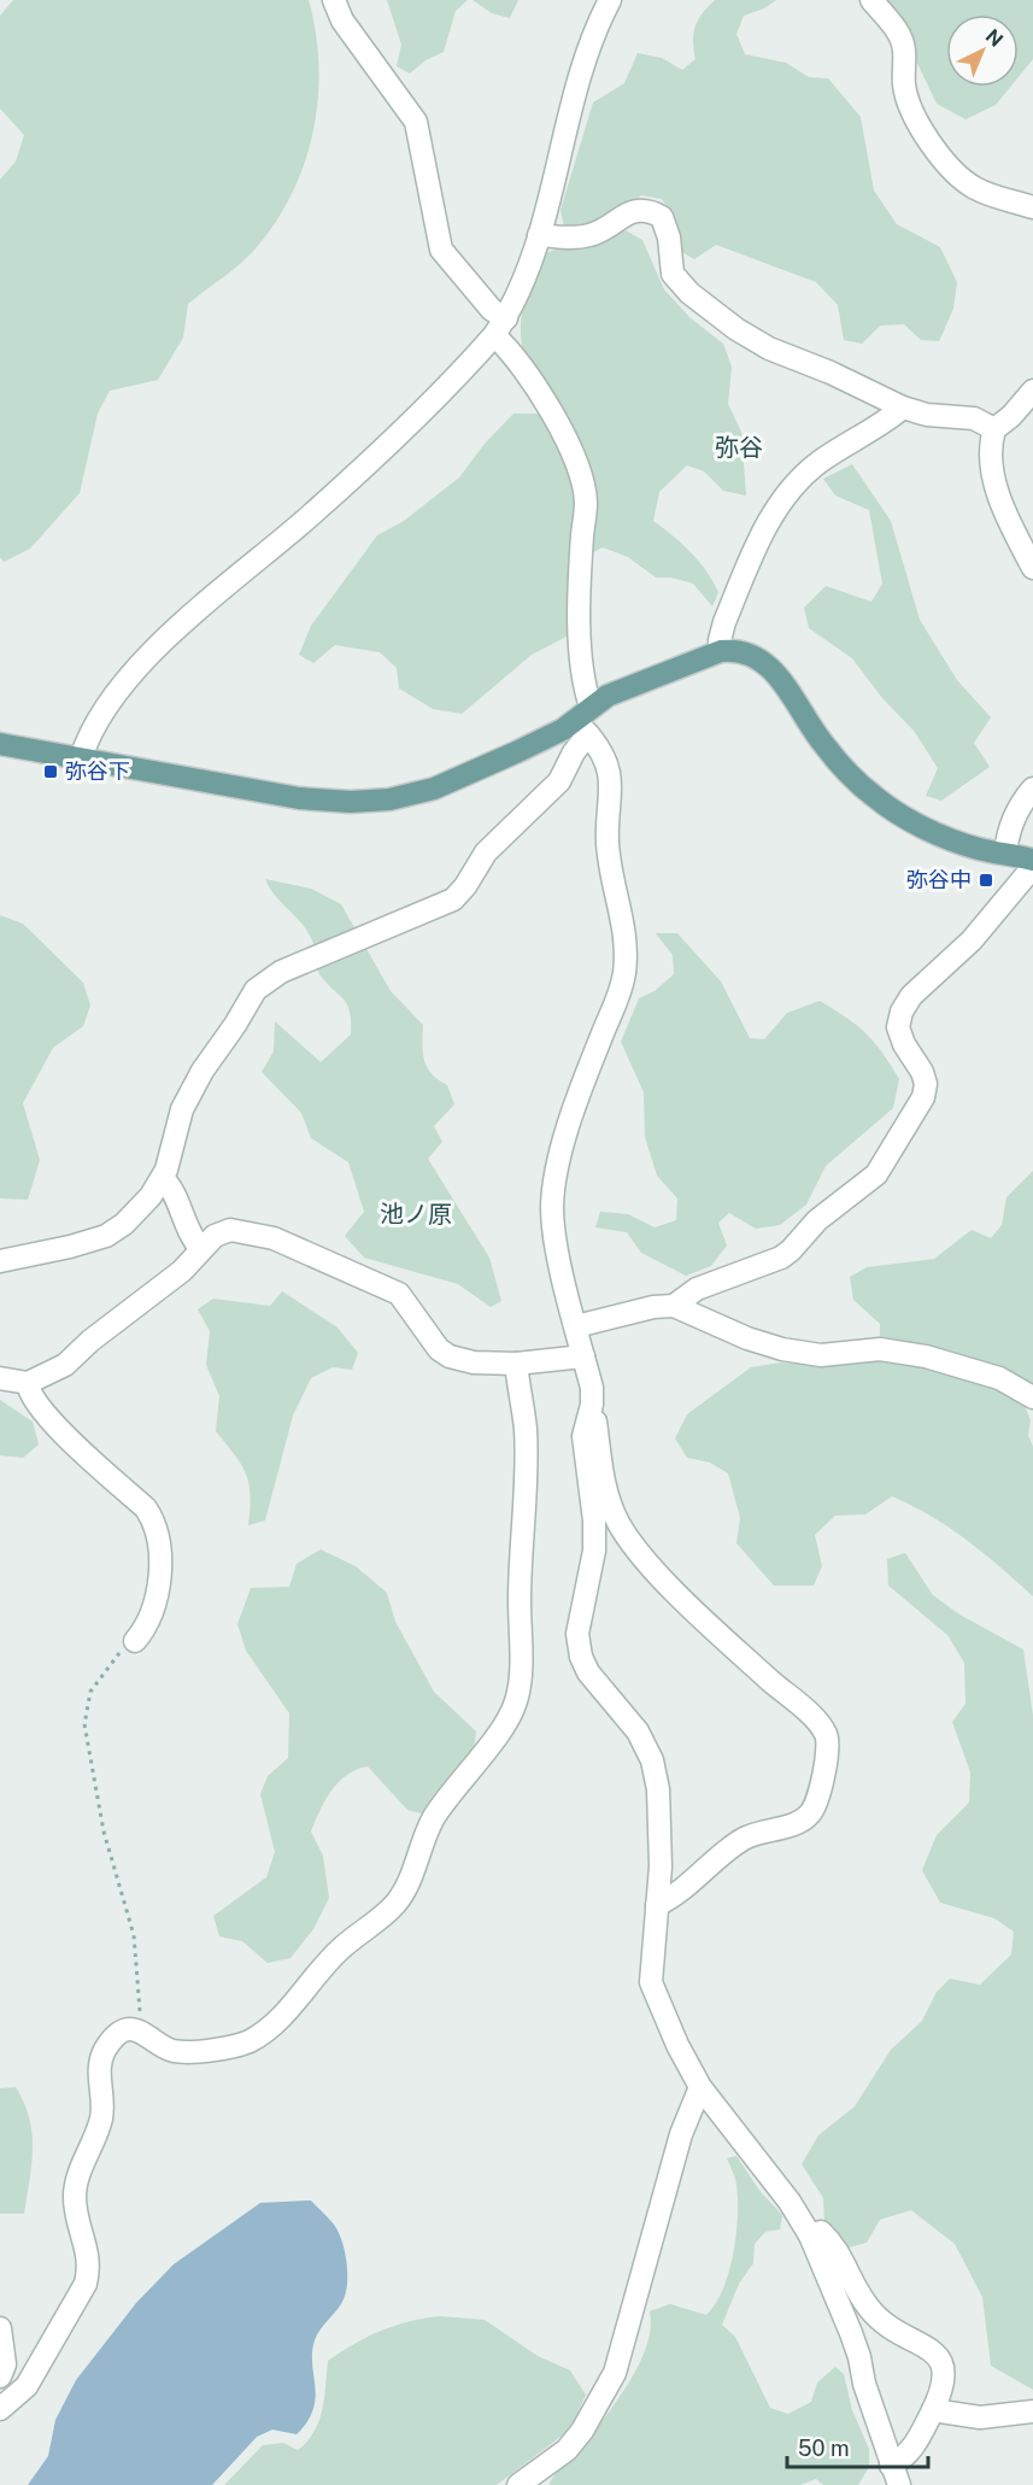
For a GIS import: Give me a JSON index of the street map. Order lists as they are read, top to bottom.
{
  "districts": ["弥谷", "池ノ原"],
  "places": {
    "transit": ["弥谷下", "弥谷中"]
  },
  "scale_bar": "50 m",
  "north": "top right"
}
